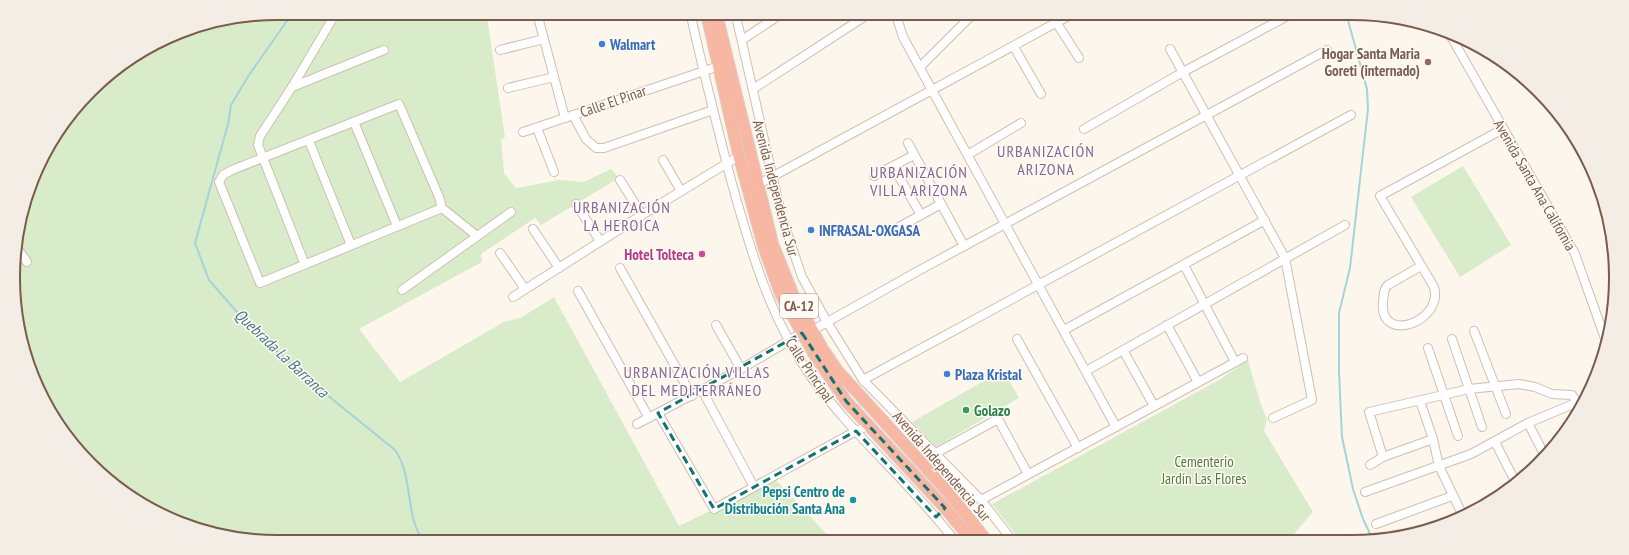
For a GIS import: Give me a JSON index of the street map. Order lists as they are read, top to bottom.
{
  "streets": {
    "highway": ["Avenida Independencia Sur", "CA-12"],
    "street": ["Calle El Pinar", "Avenida Santa Ana California", "Calle Principal"]
  },
  "crossings": [
    ["Calle El Pinar", "Avenida Independencia Sur"],
    ["Calle El Pinar", "Calle Principal"]
  ],
  "districts": [
    "URBANIZACIÓN ARIZONA",
    "URBANIZACIÓN VILLA ARIZONA",
    "URBANIZACIÓN LA HEROICA",
    "URBANIZACIÓN VILLAS DEL MEDITERRÁNEO"
  ],
  "water": ["Quebrada La Barranca"],
  "parks": ["Cementerio Jardín Las Flores"],
  "places": [
    "Walmart",
    "Hogar Santa Maria Goreti (internado)",
    "INFRASAL-OXGASA",
    "Hotel Tolteca",
    "Plaza Kristal",
    "Golazo",
    "Pepsi Centro de Distribución Santa Ana"
  ]
}
